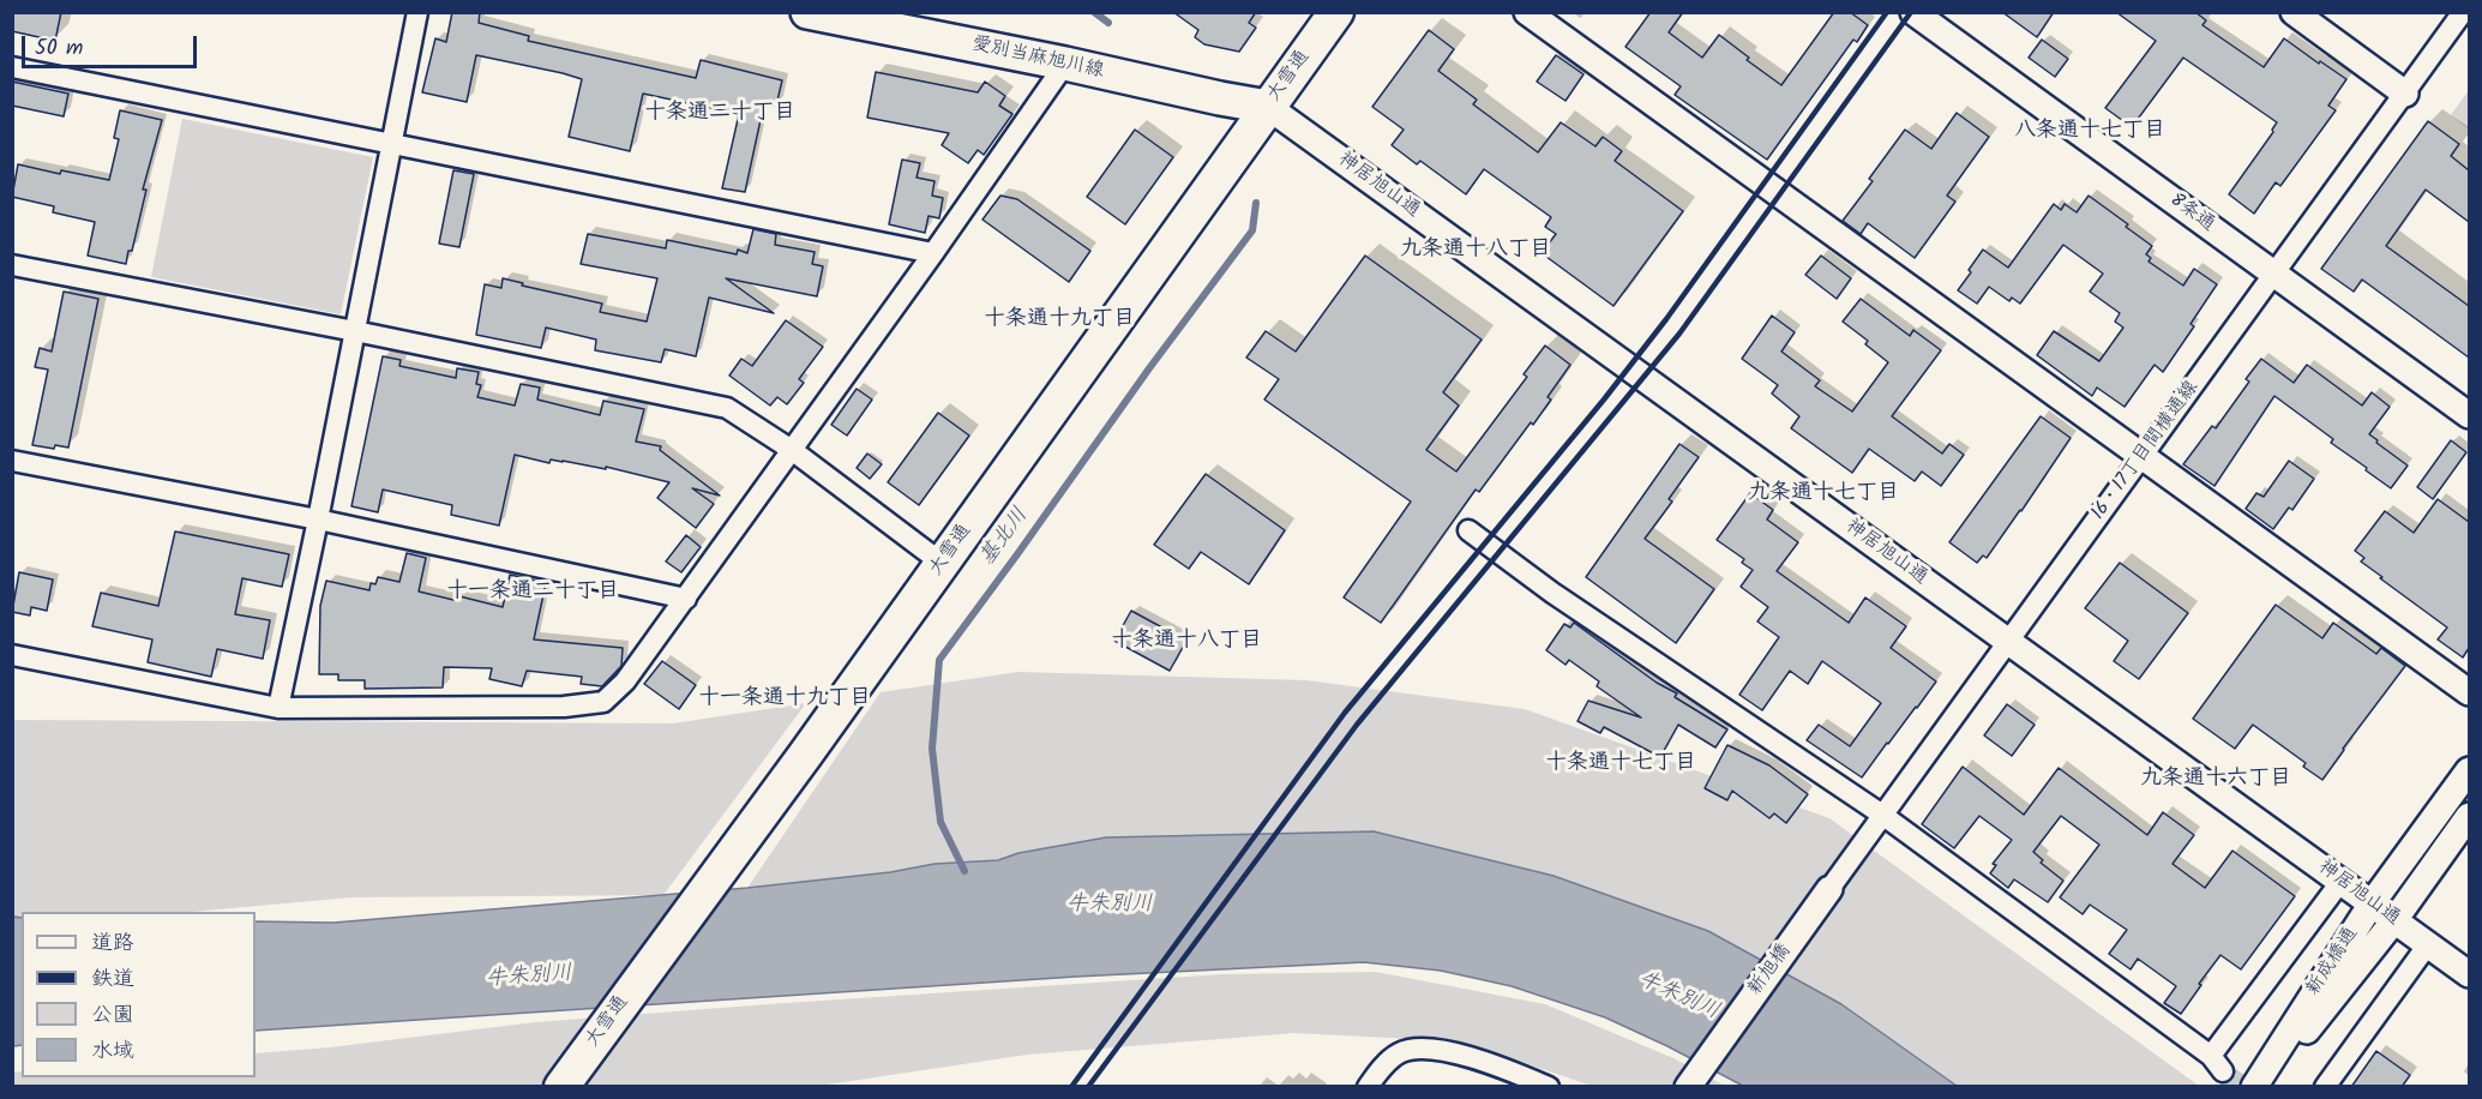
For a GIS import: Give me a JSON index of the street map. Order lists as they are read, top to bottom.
{
  "streets": {
    "highway": ["大雪通"],
    "main road": ["愛別当麻旭川線"],
    "street": [
      "神居旭山通",
      "8条通",
      "16・17丁目間横通線",
      "新成橋通",
      "新旭橋"
    ]
  },
  "crossings": [
    ["愛別当麻旭川線", "大雪通"],
    ["愛別当麻旭川線", "神居旭山通"],
    ["大雪通", "神居旭山通"],
    ["神居旭山通", "16・17丁目間横通線"],
    ["神居旭山通", "新成橋通"],
    ["8条通", "16・17丁目間横通線"],
    ["16・17丁目間横通線", "新旭橋"]
  ],
  "districts": [
    "十条通二十丁目",
    "八条通十七丁目",
    "九条通十八丁目",
    "十条通十九丁目",
    "九条通十七丁目",
    "十一条通二十丁目",
    "十条通十八丁目",
    "十一条通十九丁目",
    "十条通十七丁目",
    "九条通十六丁目"
  ],
  "water": ["基北川", "牛朱別川"],
  "legend": [
    "道路",
    "鉄道",
    "公園",
    "水域"
  ],
  "scale_bar": "50 m"
}
